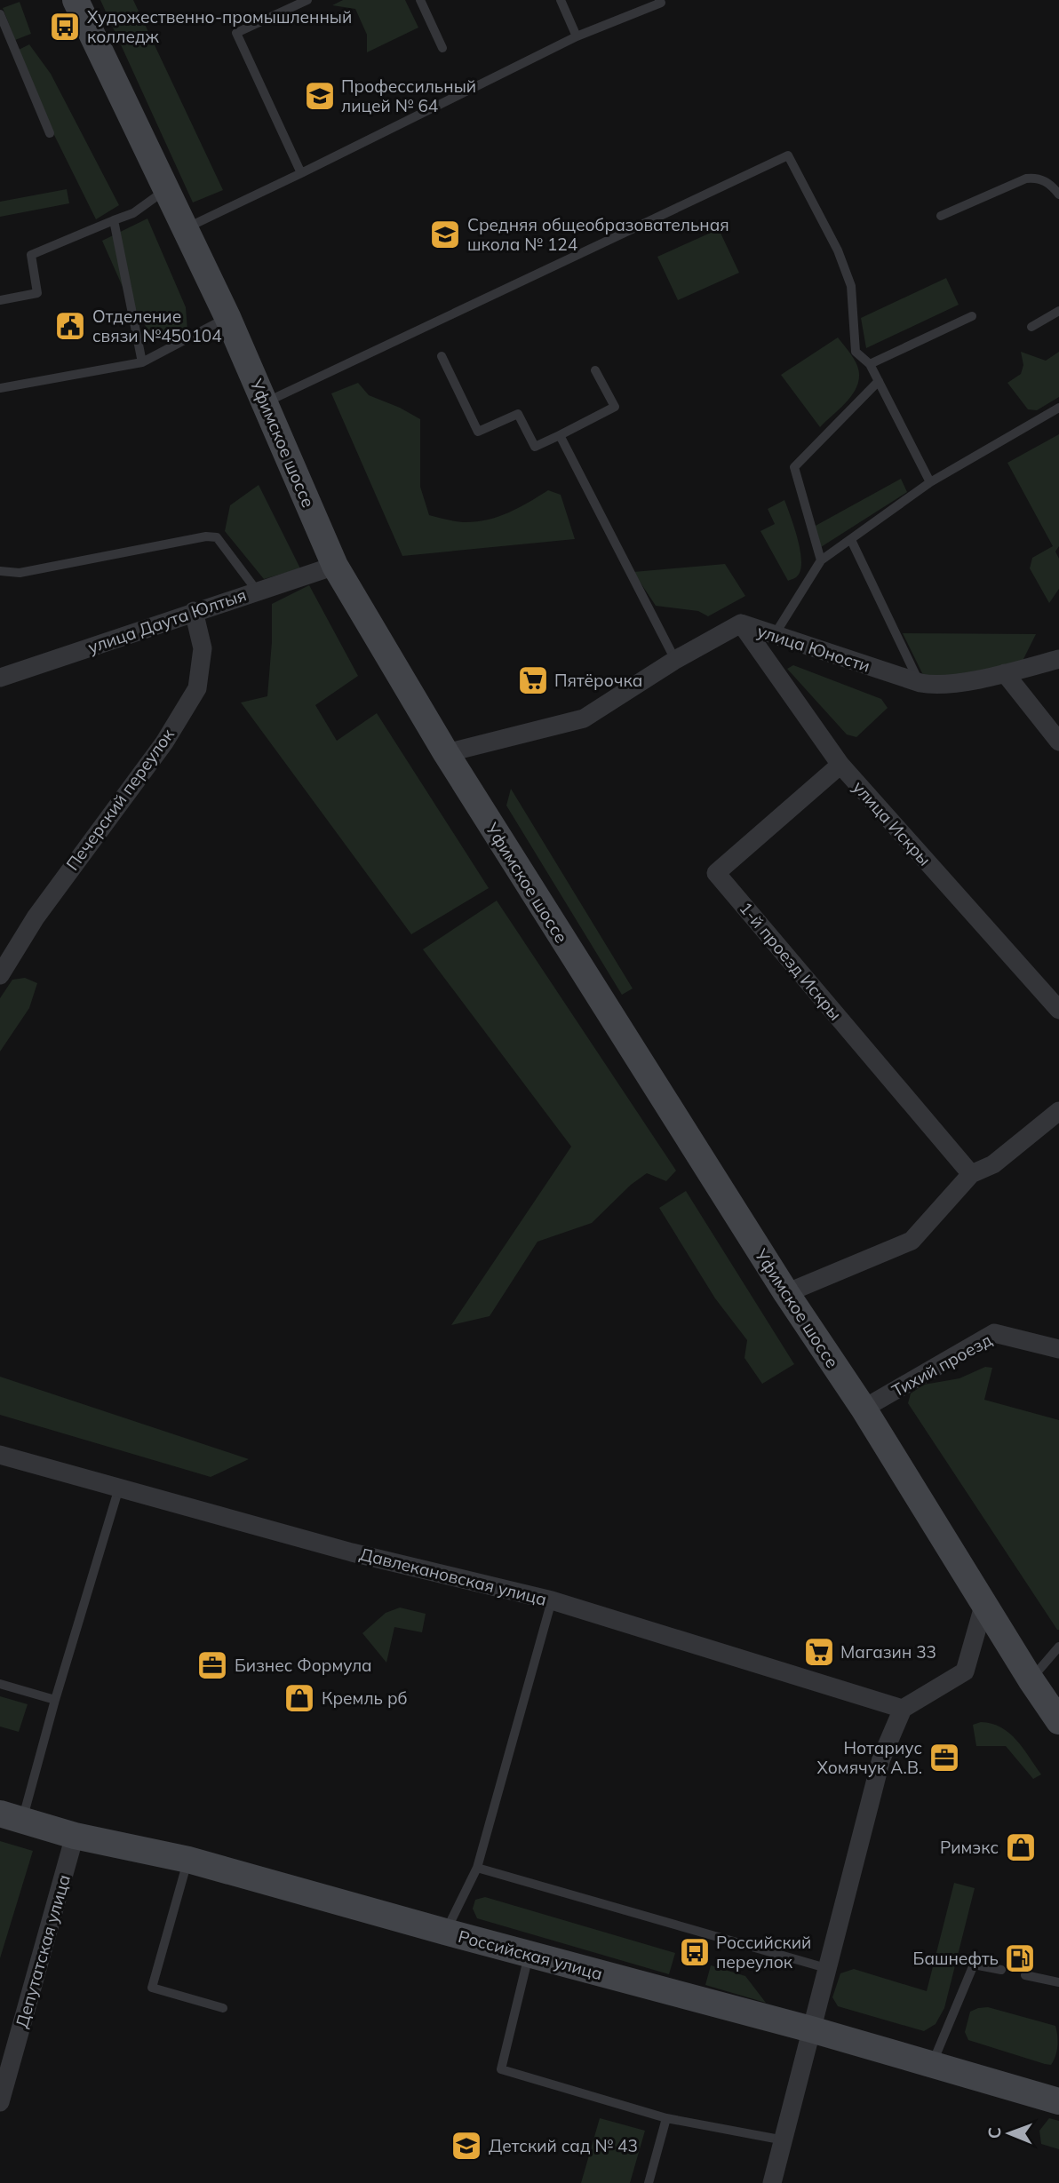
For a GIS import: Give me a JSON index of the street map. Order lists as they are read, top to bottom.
{
  "streets": {
    "main road": ["Уфимское шоссе", "Российская улица"],
    "street": [
      "улица Даута Юлтыя",
      "улица Юности",
      "Печерский переулок",
      "улица Искры",
      "1-й проезд Искры",
      "Тихий проезд",
      "Давлекановская улица",
      "Депутатская улица"
    ]
  },
  "crossings": [
    ["Уфимское шоссе", "улица Даута Юлтыя"],
    ["Уфимское шоссе", "улица Юности"],
    ["Уфимское шоссе", "Тихий проезд"],
    ["улица Даута Юлтыя", "Печерский переулок"],
    ["улица Юности", "улица Искры"],
    ["улица Искры", "1-й проезд Искры"],
    ["Депутатская улица", "Российская улица"]
  ],
  "places": {
    "bus stop": ["Художественно-промышленный колледж", "Российский переулок"],
    "school or university": ["Профессильный лицей № 64", "Средняя общеобразовательная школа № 124", "Детский сад № 43"],
    "public building": ["Отделение связи №450104"],
    "supermarket": ["Пятёрочка", "Магазин 33"],
    "office": ["Бизнес Формула", "Нотариус Хомячук А.В."],
    "shop": ["Кремль рб", "Римэкс"],
    "fuel station": ["Башнефть"]
  },
  "north": "left"
}
